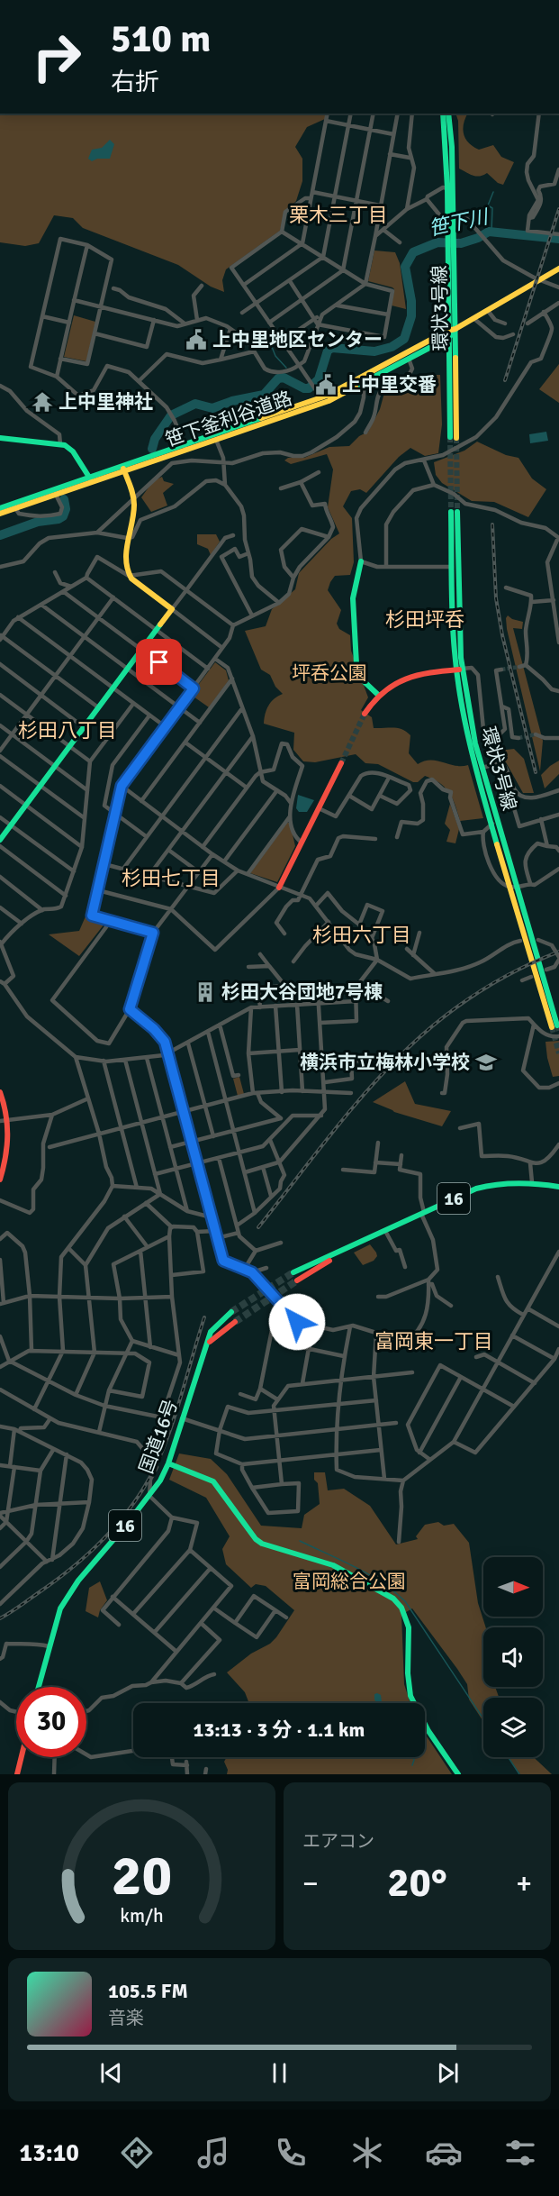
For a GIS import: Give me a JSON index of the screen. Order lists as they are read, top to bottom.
{
  "streets": {
    "main road": [
      "環状3号線",
      "笹下釜利谷道路",
      "16",
      "国道16号"
    ]
  },
  "crossings": [
    ["環状3号線", "笹下釜利谷道路"]
  ],
  "districts": [
    "栗木三丁目",
    "杉田坪呑",
    "杉田八丁目",
    "杉田七丁目",
    "杉田六丁目",
    "富岡東一丁目"
  ],
  "water": ["笹下川"],
  "parks": ["坪呑公園", "富岡総合公園"],
  "places": {
    "public building": ["上中里地区センター", "上中里交番"],
    "temple": ["上中里神社"],
    "building": ["杉田大谷団地7号棟"],
    "school or university": ["横浜市立梅林小学校"]
  },
  "north": "right",
  "page": {
    "turn": ["510 m", "右折"],
    "limit": "30",
    "trip": "13:13 · 3 分 · 1.1 km",
    "tile": "エアコン",
    "heat": ["−", "20°", "+"],
    "song": ["105.5 FM", "音楽"],
    "tabs": "13:10",
    "gauge": ["20", "km/h"]
  }
}
